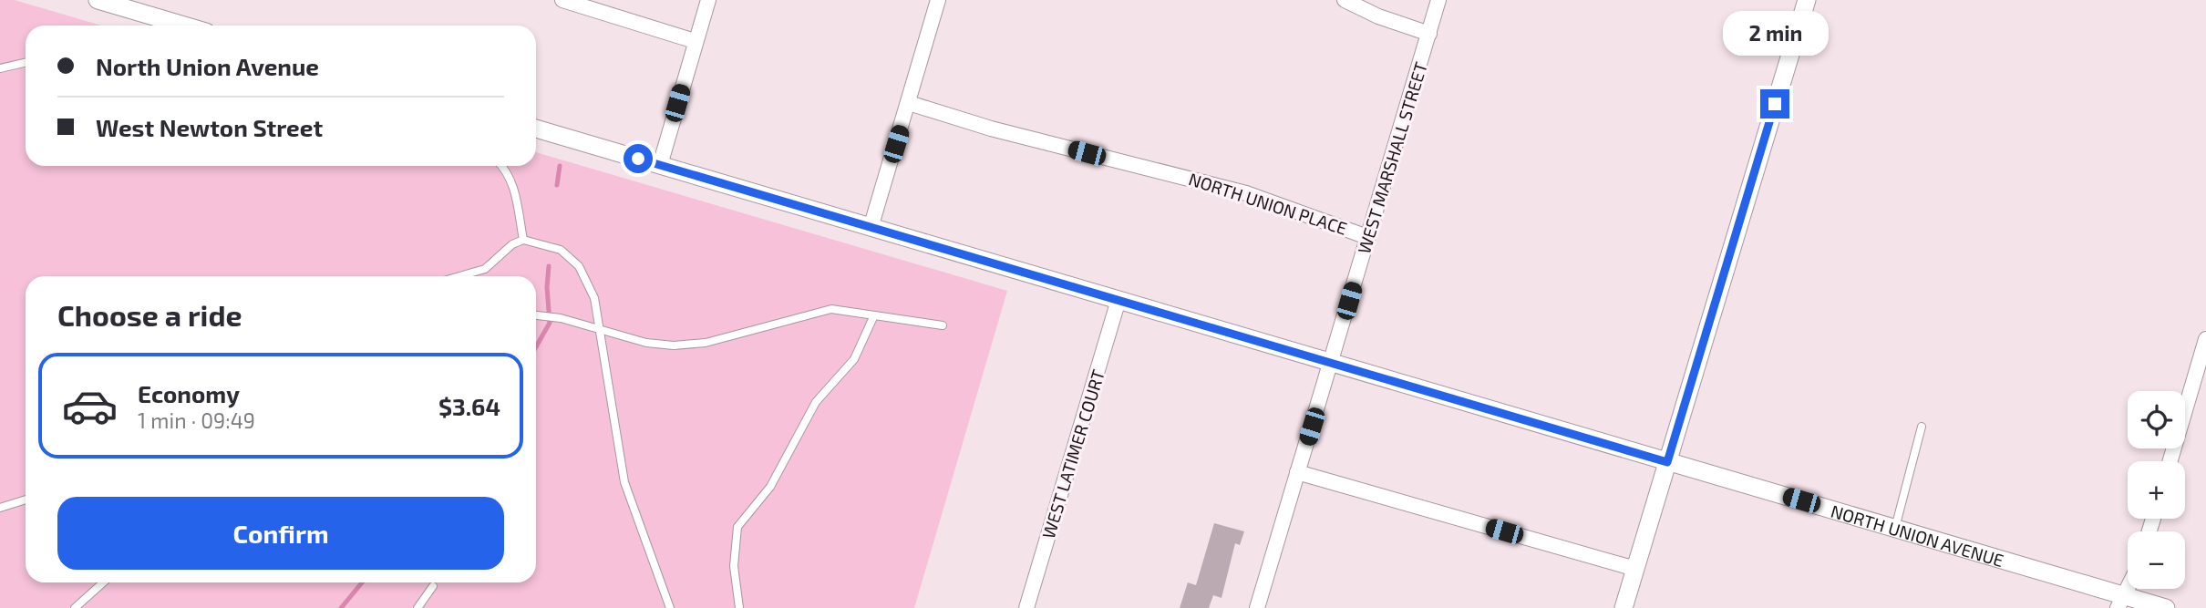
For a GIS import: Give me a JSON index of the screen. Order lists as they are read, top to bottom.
{
  "streets": {
    "street": [
      "WEST MARSHALL STREET",
      "NORTH UNION PLACE",
      "WEST LATIMER COURT",
      "NORTH UNION AVENUE"
    ]
  },
  "crossings": [
    ["WEST MARSHALL STREET", "NORTH UNION PLACE"],
    ["WEST MARSHALL STREET", "NORTH UNION AVENUE"],
    ["WEST LATIMER COURT", "NORTH UNION AVENUE"]
  ],
  "page": {
    "bubble": "2 min",
    "banner": ["North Union Avenue", "West Newton Street"],
    "heading": "Choose a ride",
    "list": [
      {
        "name": "Economy",
        "note": "1 min · 09:49",
        "value": "$3.64"
      }
    ],
    "map_buttons": ["+", "−"],
    "buttons": "Confirm"
  }
}
